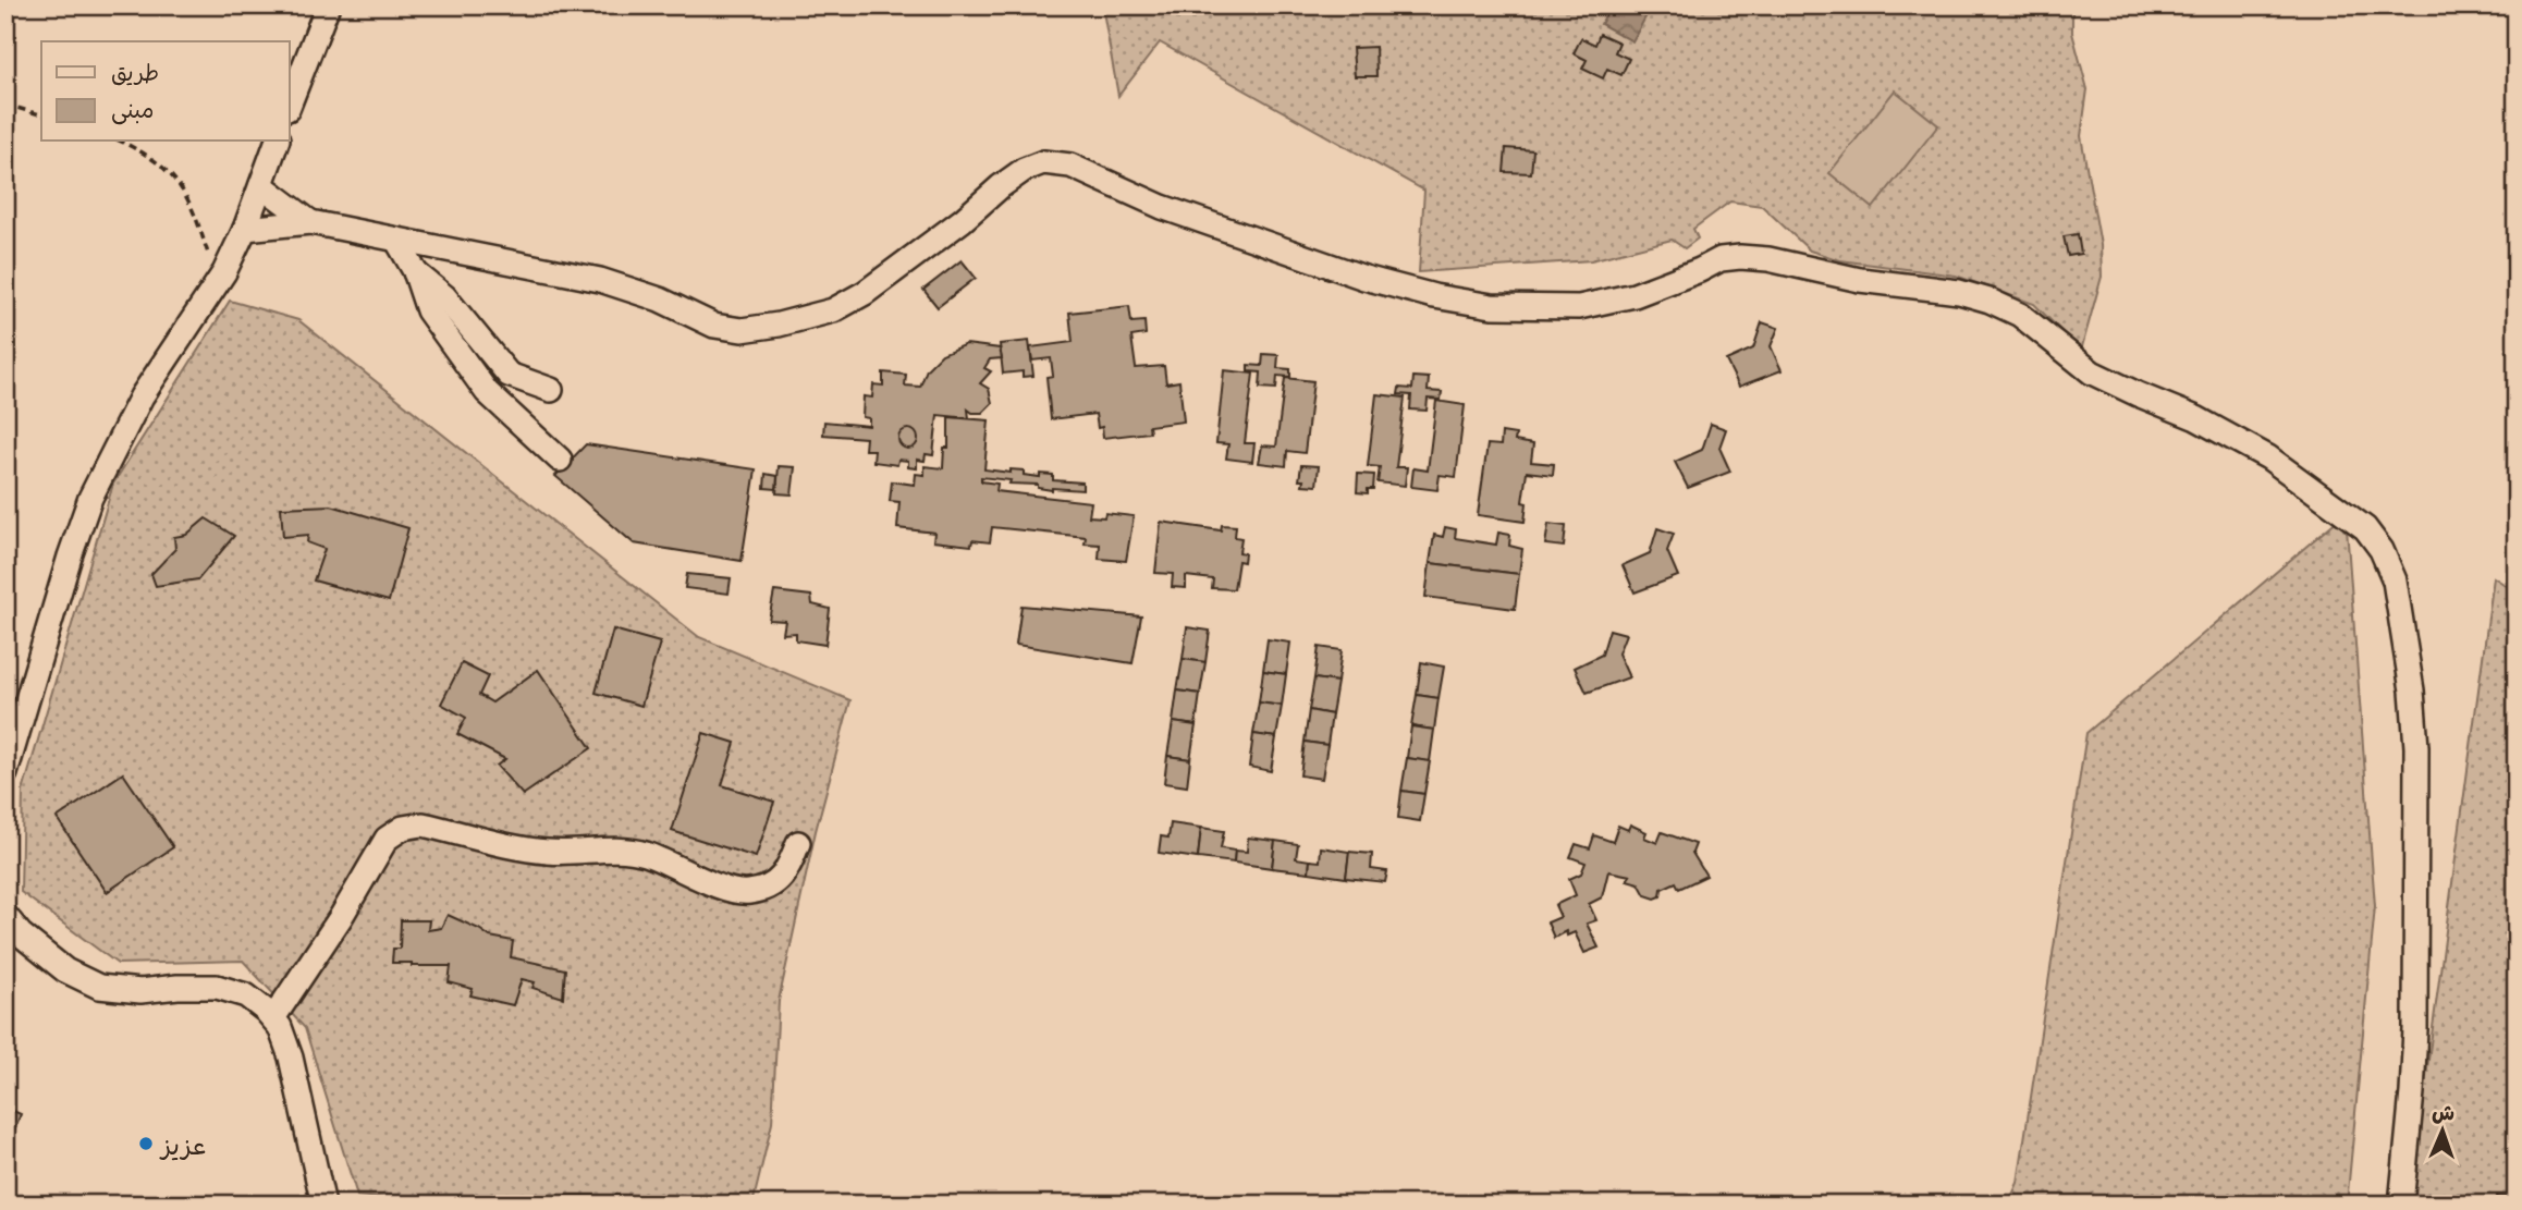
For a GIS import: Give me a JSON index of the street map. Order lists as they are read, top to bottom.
{
  "places": ["عزيز"],
  "legend": ["طريق", "مبنى"],
  "north": "top"
}
